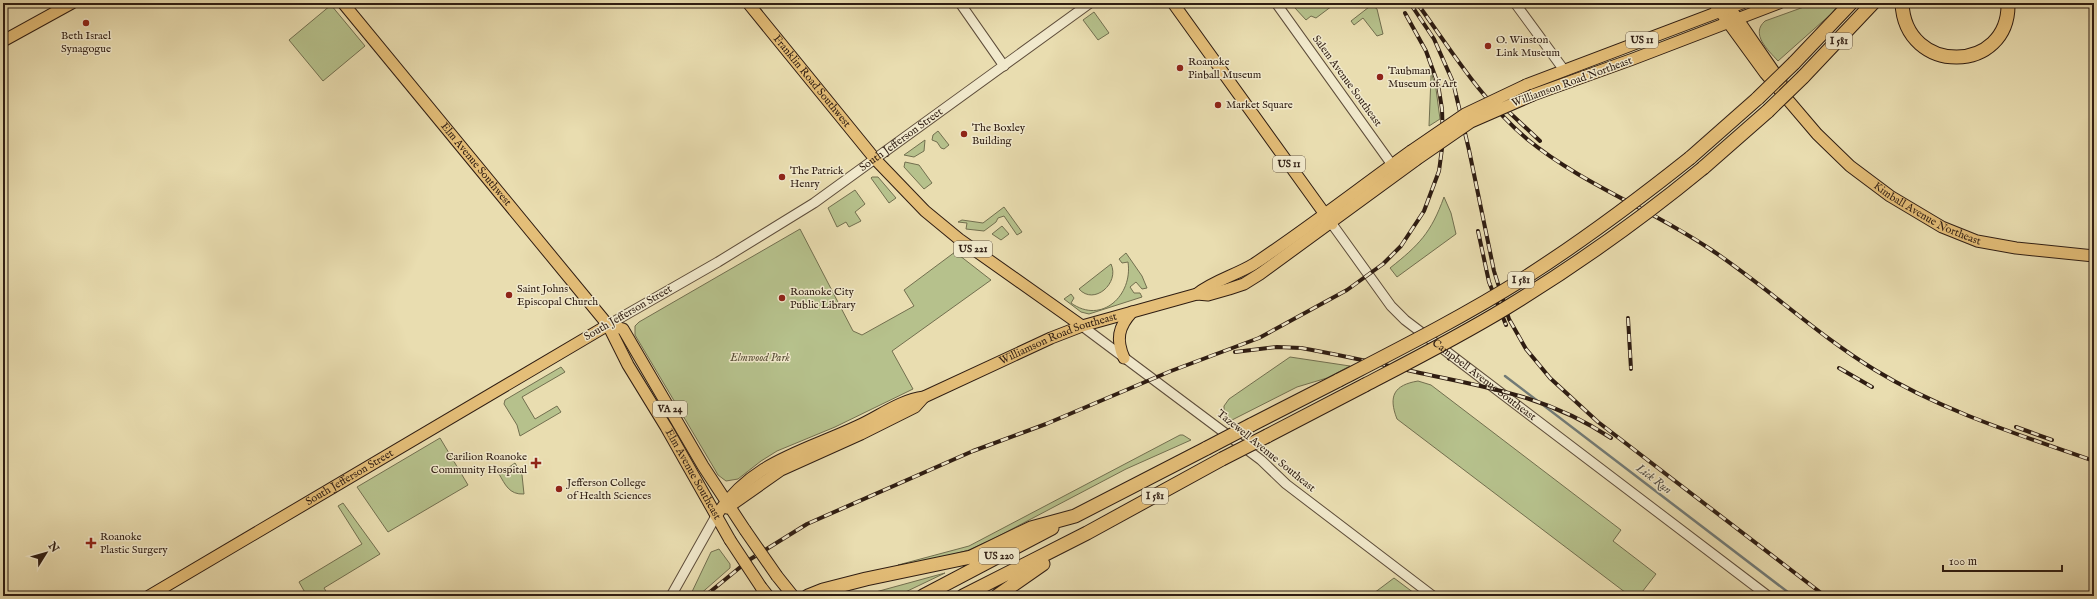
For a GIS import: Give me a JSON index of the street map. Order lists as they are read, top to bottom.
{
  "streets": {
    "highway": ["I 581", "US 220"],
    "main road": [
      "US 11",
      "Franklin Road Southwest",
      "Williamson Road Northeast",
      "South Jefferson Street",
      "Elm Avenue Southwest",
      "Kimball Avenue Northeast",
      "US 221",
      "Williamson Road Southeast",
      "Campbell Avenue Southeast",
      "VA 24",
      "Elm Avenue Southeast"
    ],
    "street": ["Salem Avenue Southeast", "Tazewell Avenue Southeast"]
  },
  "crossings": [
    ["I 581", "US 220"],
    ["Franklin Road Southwest", "South Jefferson Street"],
    ["Franklin Road Southwest", "US 221"],
    ["Salem Avenue Southeast", "Williamson Road Northeast"],
    ["Salem Avenue Southeast", "Williamson Road Southeast"],
    ["Williamson Road Northeast", "Kimball Avenue Northeast"],
    ["Williamson Road Northeast", "Williamson Road Southeast"],
    ["South Jefferson Street", "Elm Avenue Southwest"],
    ["South Jefferson Street", "US 221"],
    ["South Jefferson Street", "Elm Avenue Southeast"],
    ["Elm Avenue Southwest", "Elm Avenue Southeast"],
    ["US 221", "Williamson Road Southeast"],
    ["US 221", "Tazewell Avenue Southeast"],
    ["Williamson Road Southeast", "Campbell Avenue Southeast"],
    ["Williamson Road Southeast", "Tazewell Avenue Southeast"],
    ["Williamson Road Southeast", "Elm Avenue Southeast"]
  ],
  "water": ["Lick Run"],
  "parks": ["Elmwood Park"],
  "places": {
    "other": [
      "Beth Israel Synagogue",
      "O. Winston Link Museum",
      "Roanoke Pinball Museum",
      "Taubman Museum of Art",
      "Market Square",
      "The Boxley Building",
      "The Patrick Henry",
      "Saint Johns Episcopal Church",
      "Roanoke City Public Library",
      "Jefferson College of Health Sciences"
    ],
    "health": ["Carilion Roanoke Community Hospital", "Roanoke Plastic Surgery"]
  },
  "scale_bar": "100 m",
  "north": "top right"
}
